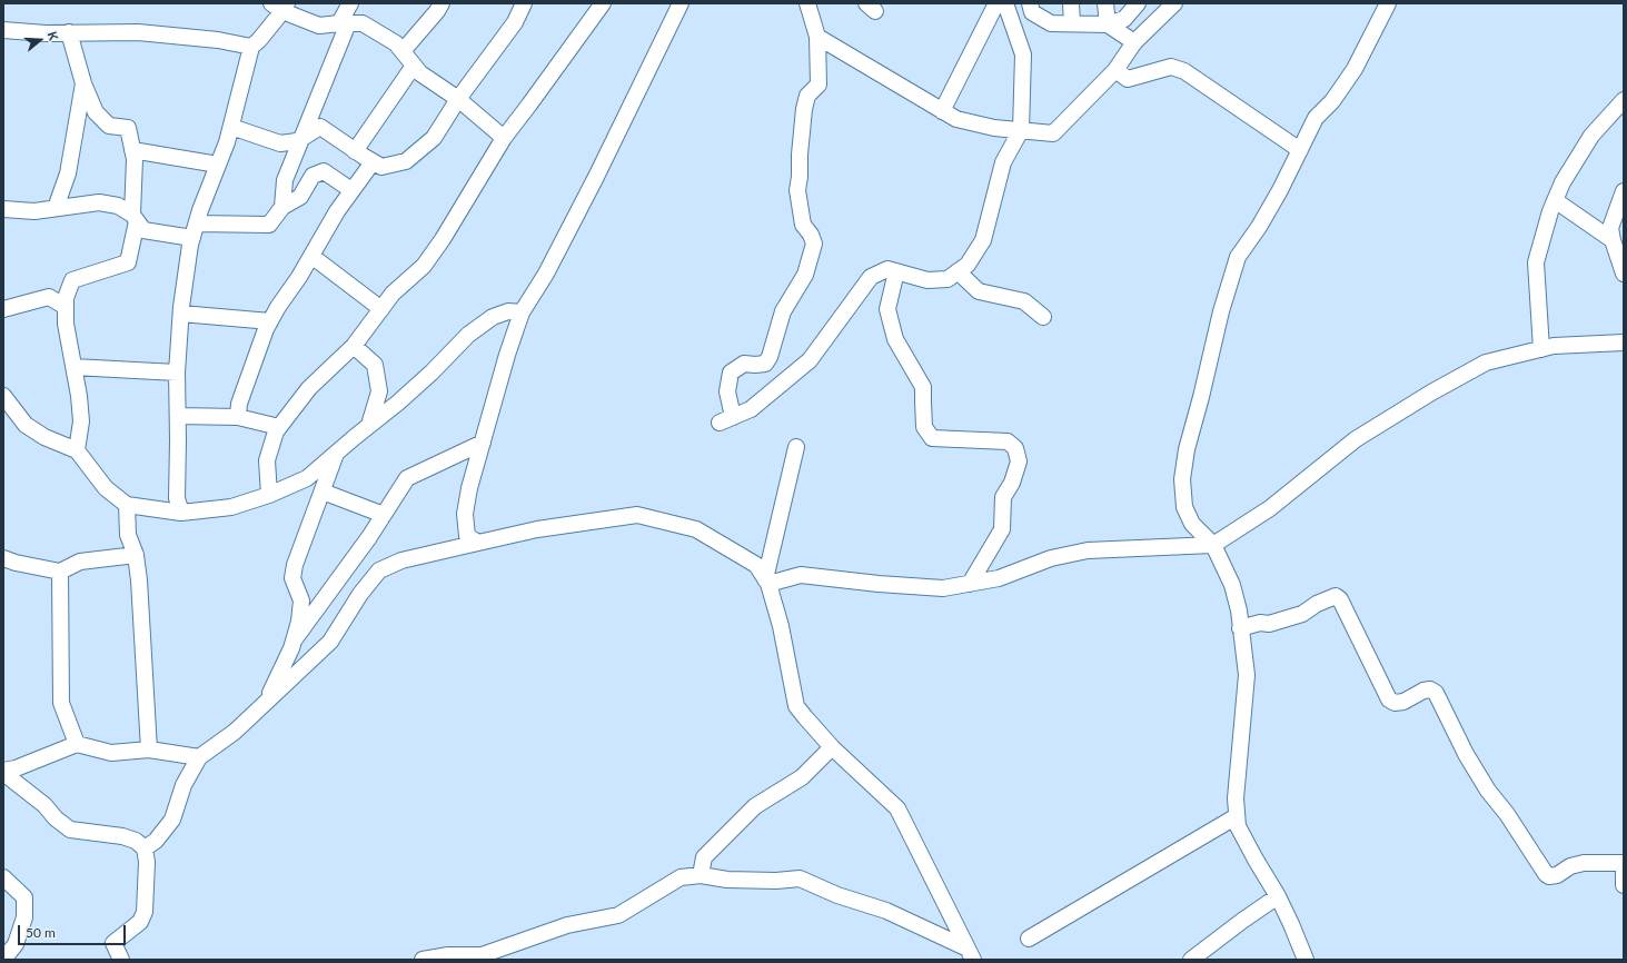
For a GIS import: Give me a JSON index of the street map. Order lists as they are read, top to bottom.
{
  "scale_bar": "50 m",
  "north": "right"
}
